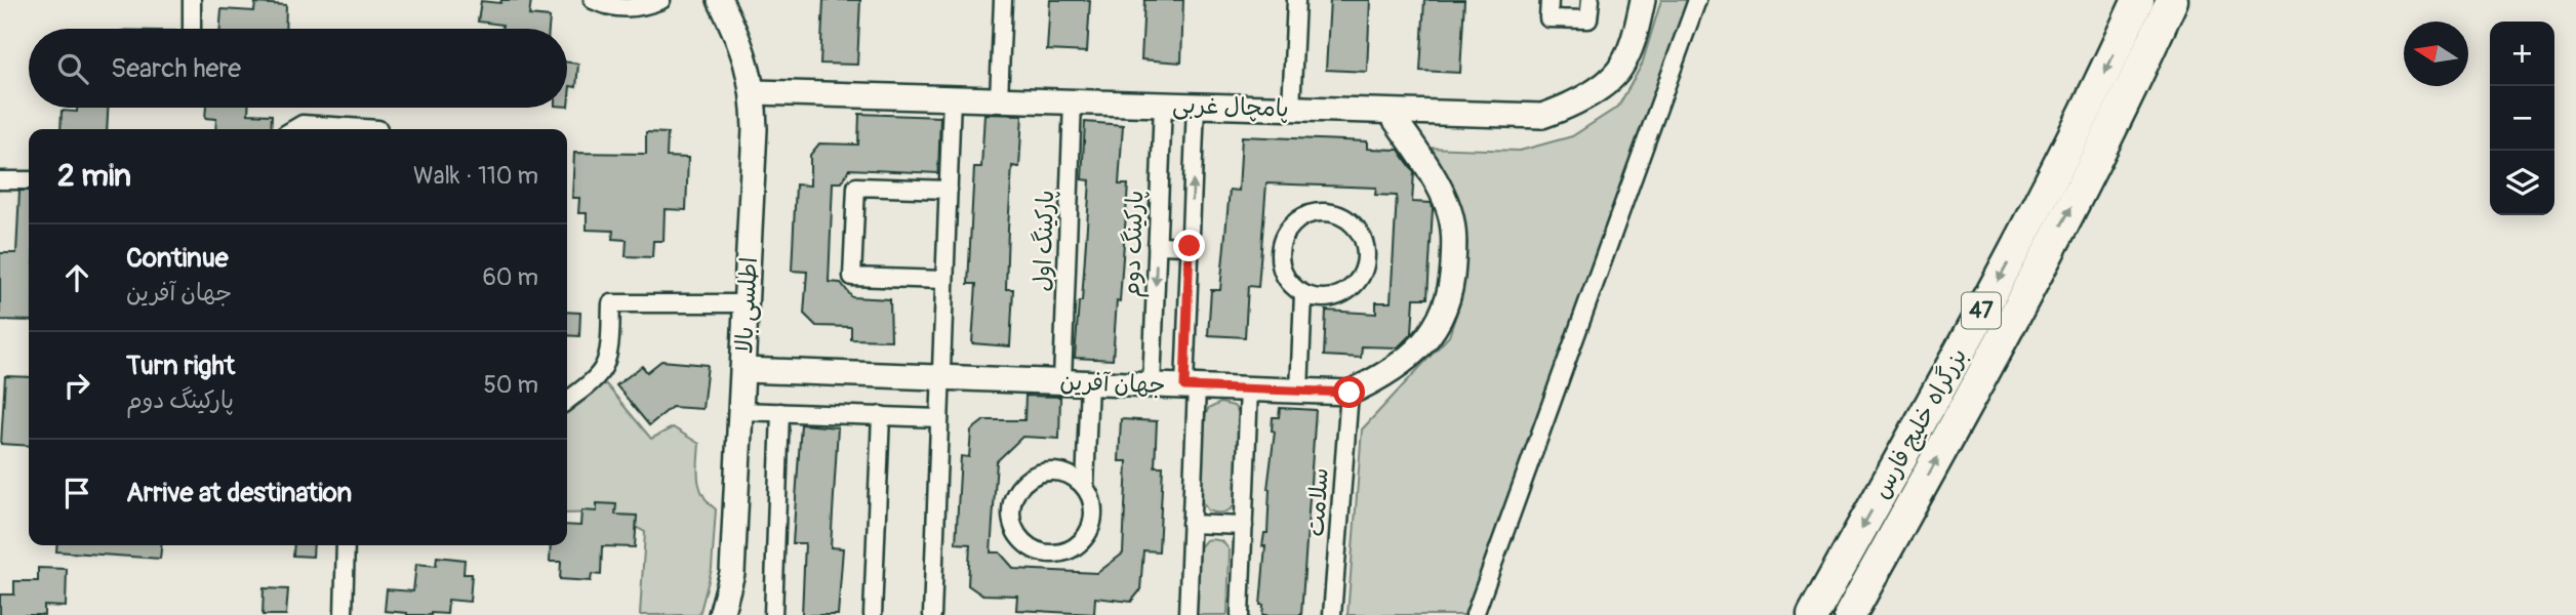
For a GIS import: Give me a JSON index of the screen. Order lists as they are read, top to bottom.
{
  "streets": {
    "highway": ["47", "بزرگراه خلیج فارس"],
    "street": [
      "پامچال غربی",
      "پارکینگ اول",
      "پارکینگ دوم",
      "اطلسی بالا",
      "جهان آفرین",
      "سلامت"
    ]
  },
  "crossings": [
    ["پامچال غربی", "پارکینگ اول"],
    ["پامچال غربی", "پارکینگ دوم"],
    ["پامچال غربی", "اطلسی بالا"],
    ["پامچال غربی", "جهان آفرین"],
    ["پارکینگ اول", "جهان آفرین"],
    ["پارکینگ دوم", "جهان آفرین"],
    ["اطلسی بالا", "جهان آفرین"],
    ["جهان آفرین", "سلامت"]
  ],
  "north": "left",
  "page": {
    "map_buttons": ["+", "−"],
    "search": "Search here",
    "heading": ["2 min", "Walk · 110 m"],
    "list": [
      ["Continue", "جهان آفرین", "60 m"],
      ["Turn right", "پارکینگ دوم", "50 m"],
      "Arrive at destination"
    ]
  }
}
